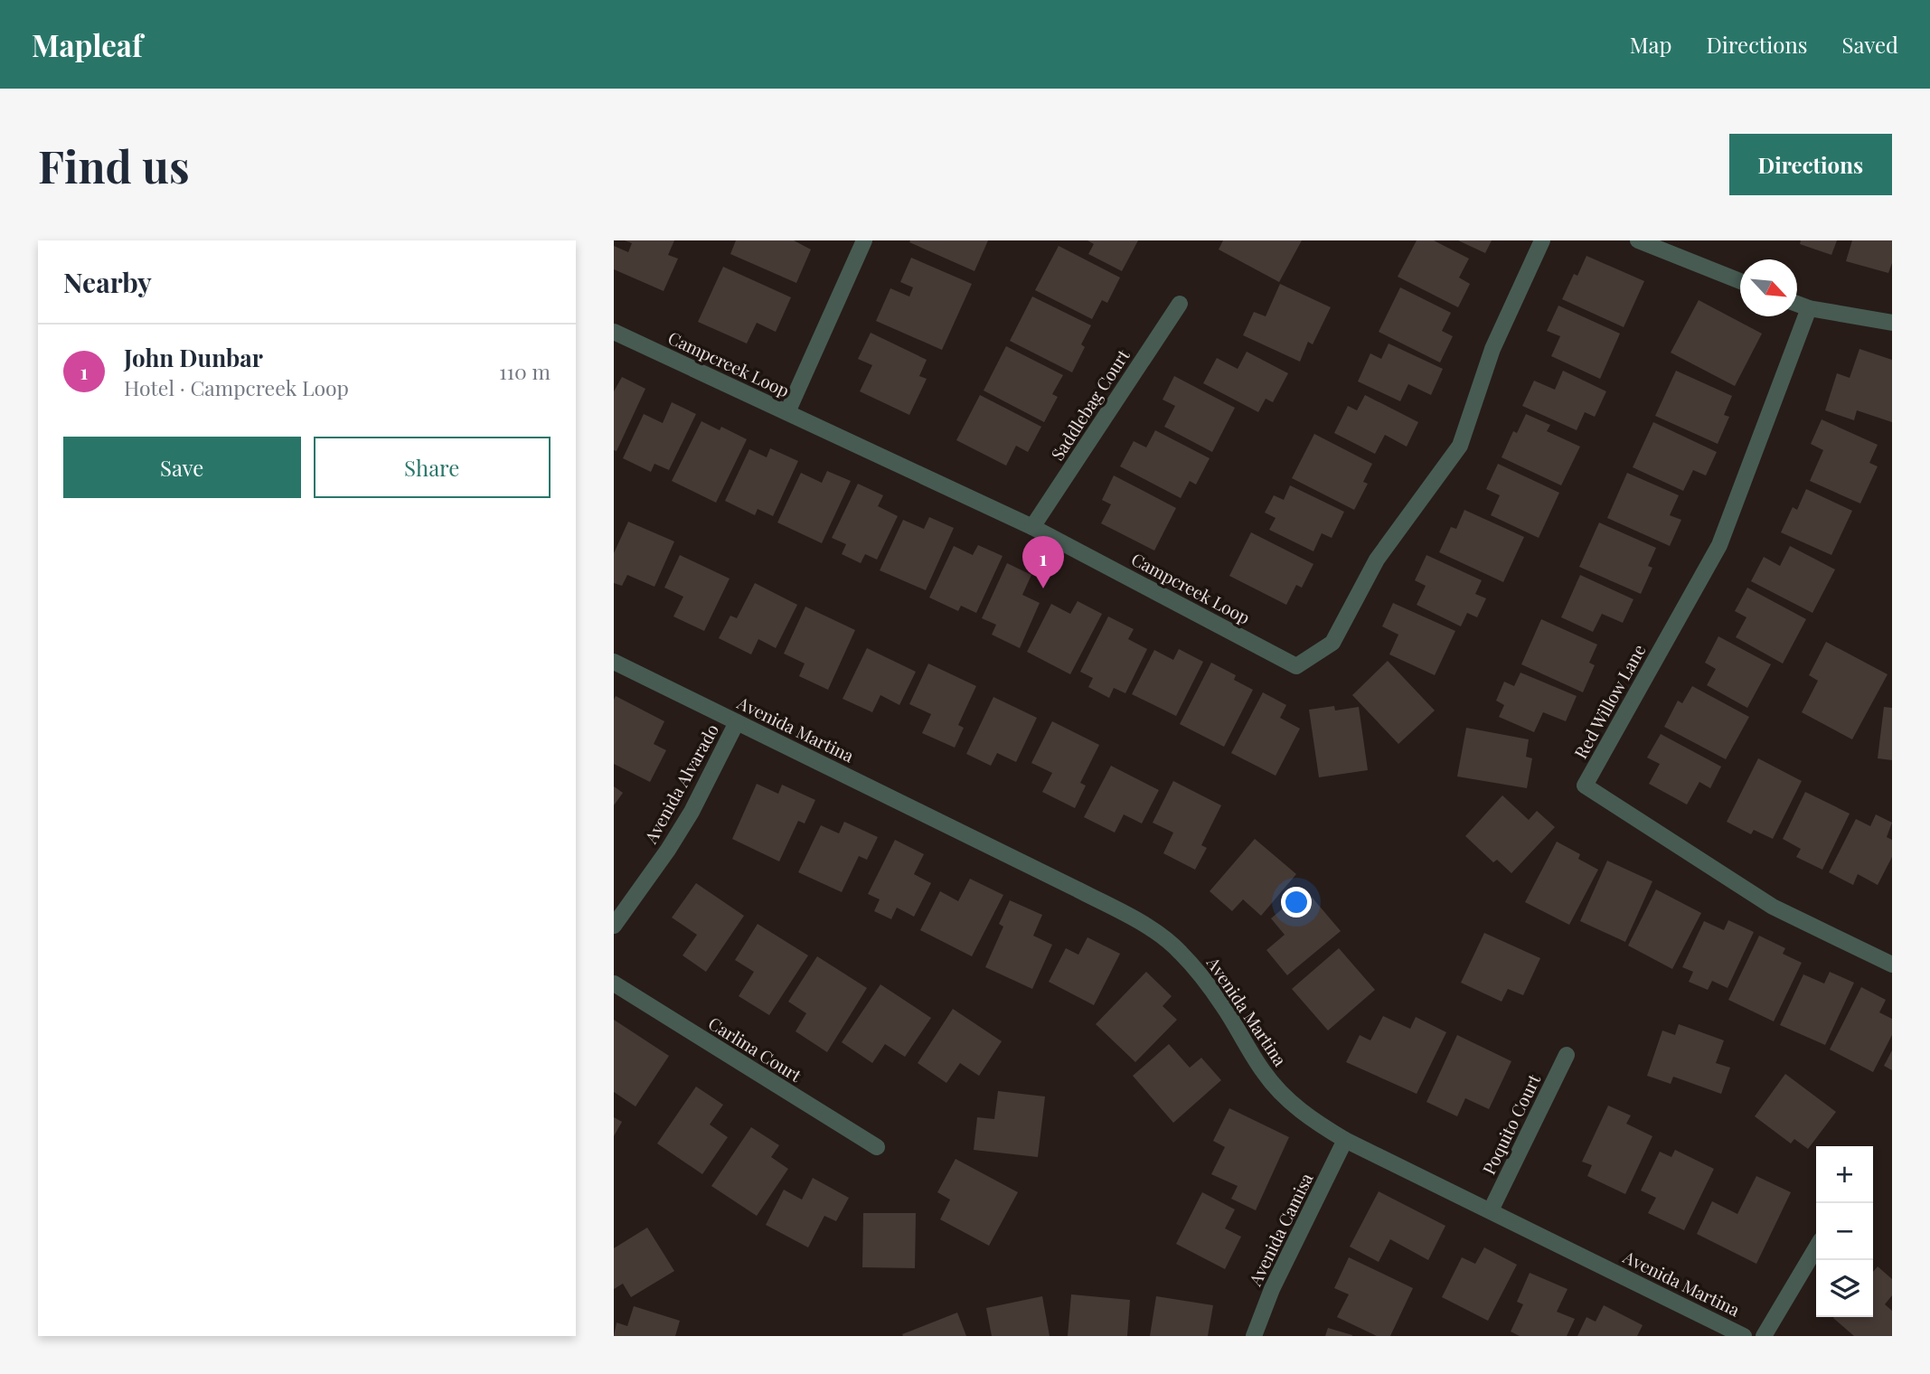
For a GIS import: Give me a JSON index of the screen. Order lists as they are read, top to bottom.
{
  "streets": {
    "street": [
      "Campcreek Loop",
      "Saddlebag Court",
      "Red Willow Lane",
      "Avenida Martina",
      "Avenida Alvarado",
      "Carlina Court",
      "Poquito Court",
      "Avenida Camisa"
    ]
  },
  "crossings": [
    ["Campcreek Loop", "Saddlebag Court"],
    ["Avenida Martina", "Avenida Alvarado"],
    ["Avenida Martina", "Poquito Court"],
    ["Avenida Martina", "Avenida Camisa"]
  ],
  "north": "bottom right",
  "page": {
    "header": "Mapleaf",
    "nav": ["Map", "Directions", "Saved"],
    "buttons": [
      "Directions",
      ["Save", "Share"]
    ],
    "title": "Find us",
    "heading": "Nearby",
    "list": [
      {
        "mark": "1",
        "name": "John Dunbar",
        "note": "Hotel · Campcreek Loop",
        "value": "110 m"
      }
    ],
    "pins": "1",
    "map_buttons": ["+", "−"]
  }
}
